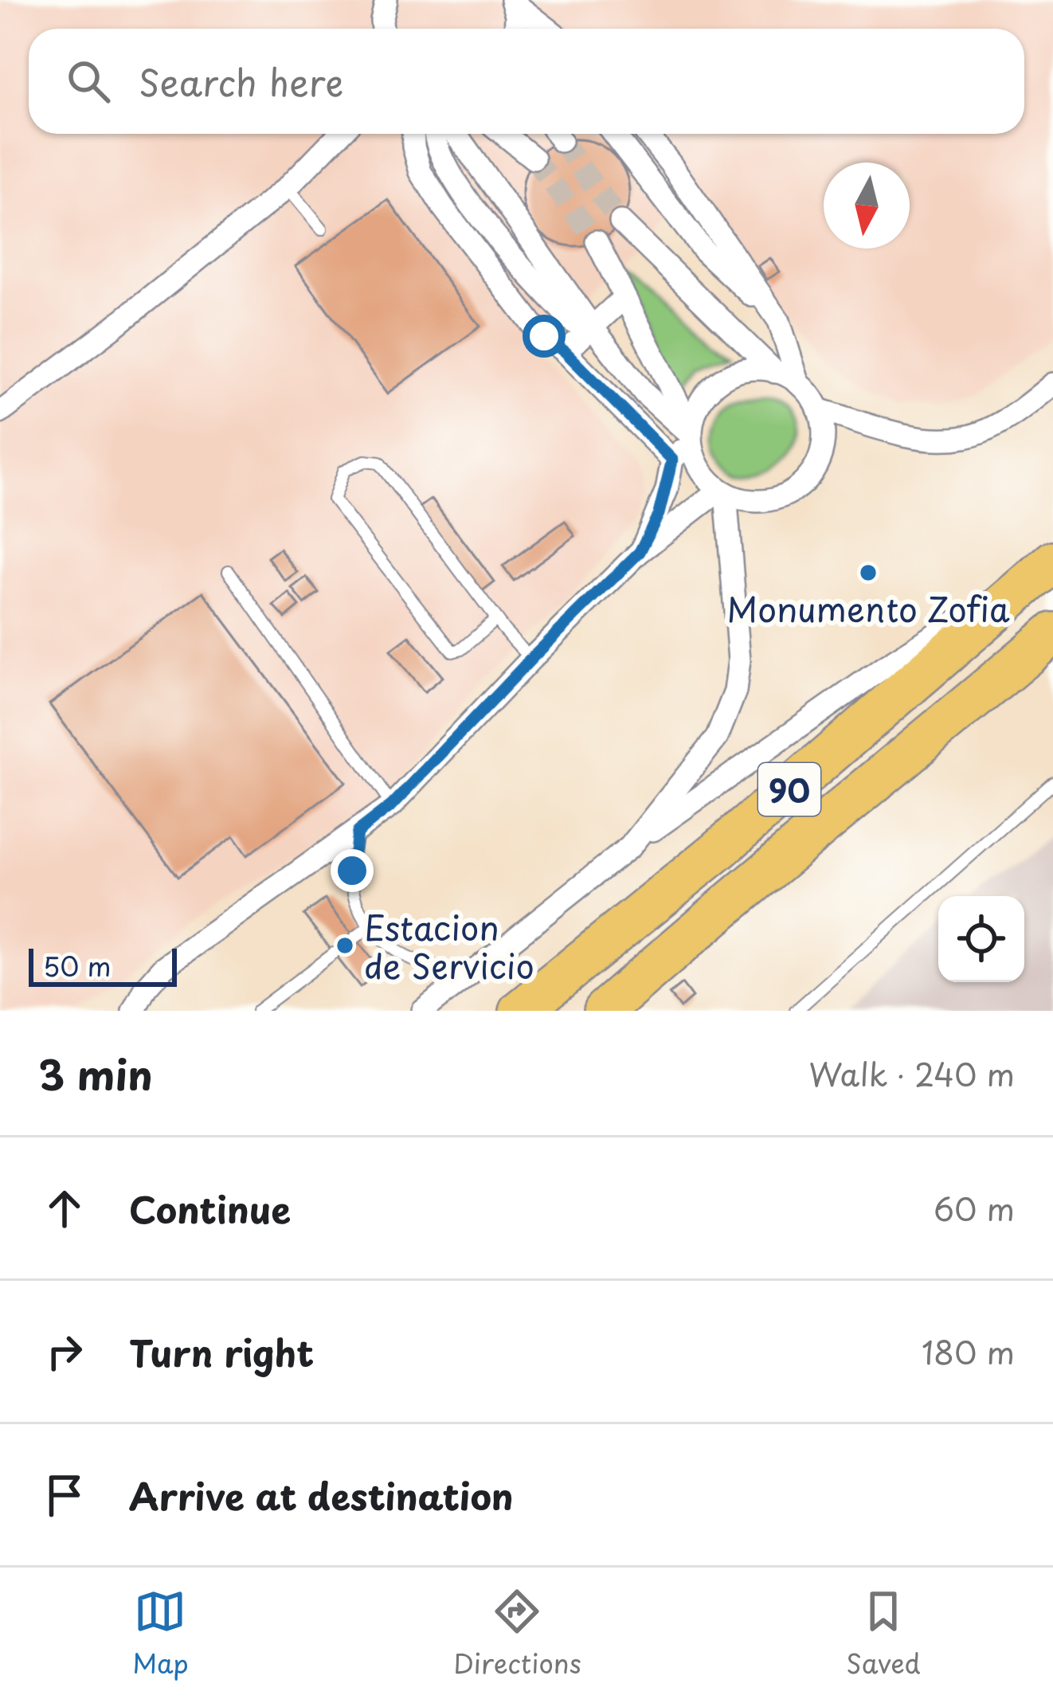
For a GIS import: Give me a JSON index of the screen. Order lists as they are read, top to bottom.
{
  "streets": {
    "highway": ["90"]
  },
  "places": ["Monumento Zofia", "Estacion de Servicio"],
  "scale_bar": "50 m",
  "north": "bottom",
  "page": {
    "search": "Search here",
    "scale": "50 m",
    "heading": ["3 min", "Walk · 240 m"],
    "list": [
      ["Continue", "60 m"],
      ["Turn right", "180 m"],
      "Arrive at destination"
    ],
    "nav": ["Map", "Directions", "Saved"]
  }
}
